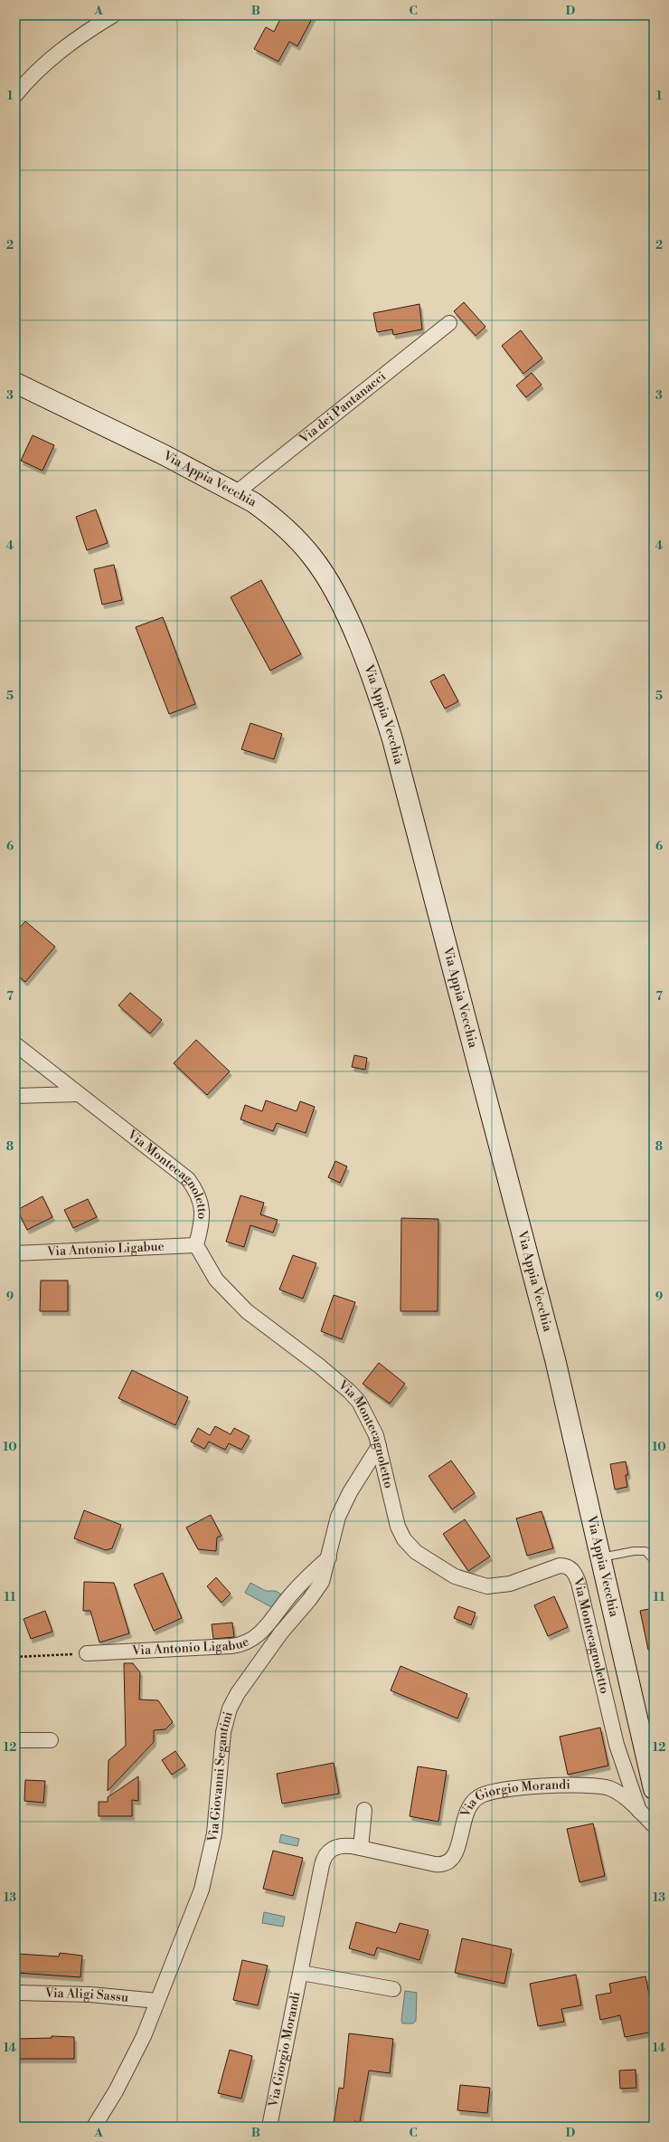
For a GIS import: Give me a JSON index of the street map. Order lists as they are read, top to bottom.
{
  "streets": {
    "main road": ["Via Appia Vecchia"],
    "street": [
      "Via dei Pantanacci",
      "Via Montecagnoletto",
      "Via Antonio Ligabue",
      "Via Giovanni Segantini",
      "Via Giorgio Morandi",
      "Via Aligi Sassu"
    ]
  },
  "crossings": [
    ["Via dei Pantanacci", "Via Appia Vecchia"],
    ["Via Montecagnoletto", "Via Antonio Ligabue"],
    ["Via Montecagnoletto", "Via Giovanni Segantini"],
    ["Via Montecagnoletto", "Via Giorgio Morandi"],
    ["Via Antonio Ligabue", "Via Giovanni Segantini"],
    ["Via Giovanni Segantini", "Via Aligi Sassu"]
  ],
  "grid": {
    "columns": [
      "A",
      "B",
      "C",
      "D"
    ],
    "rows": [
      "1",
      "2",
      "3",
      "4",
      "5",
      "6",
      "7",
      "8",
      "9",
      "10",
      "11",
      "12",
      "13",
      "14"
    ]
  }
}
